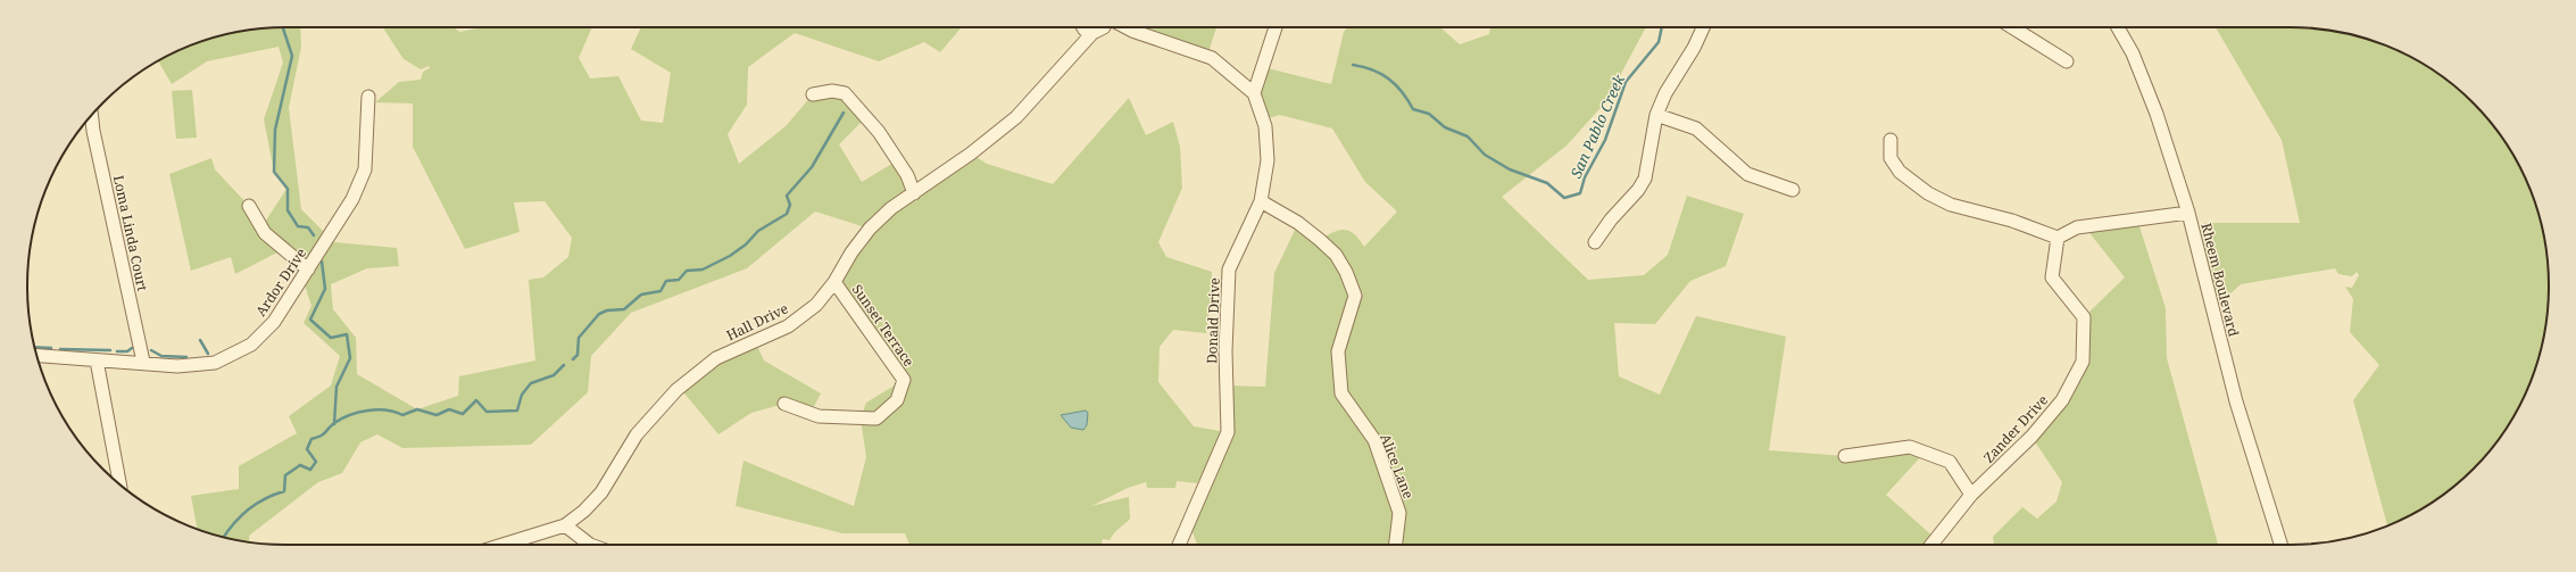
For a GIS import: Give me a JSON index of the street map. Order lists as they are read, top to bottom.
{
  "streets": {
    "street": [
      "Loma Linda Court",
      "Rheem Boulevard",
      "Ardor Drive",
      "Donald Drive",
      "Hall Drive",
      "Sunset Terrace",
      "Zander Drive",
      "Alice Lane"
    ]
  },
  "crossings": [
    ["Loma Linda Court", "Ardor Drive"],
    ["Donald Drive", "Alice Lane"],
    ["Hall Drive", "Sunset Terrace"]
  ],
  "water": ["San Pablo Creek"]
}
